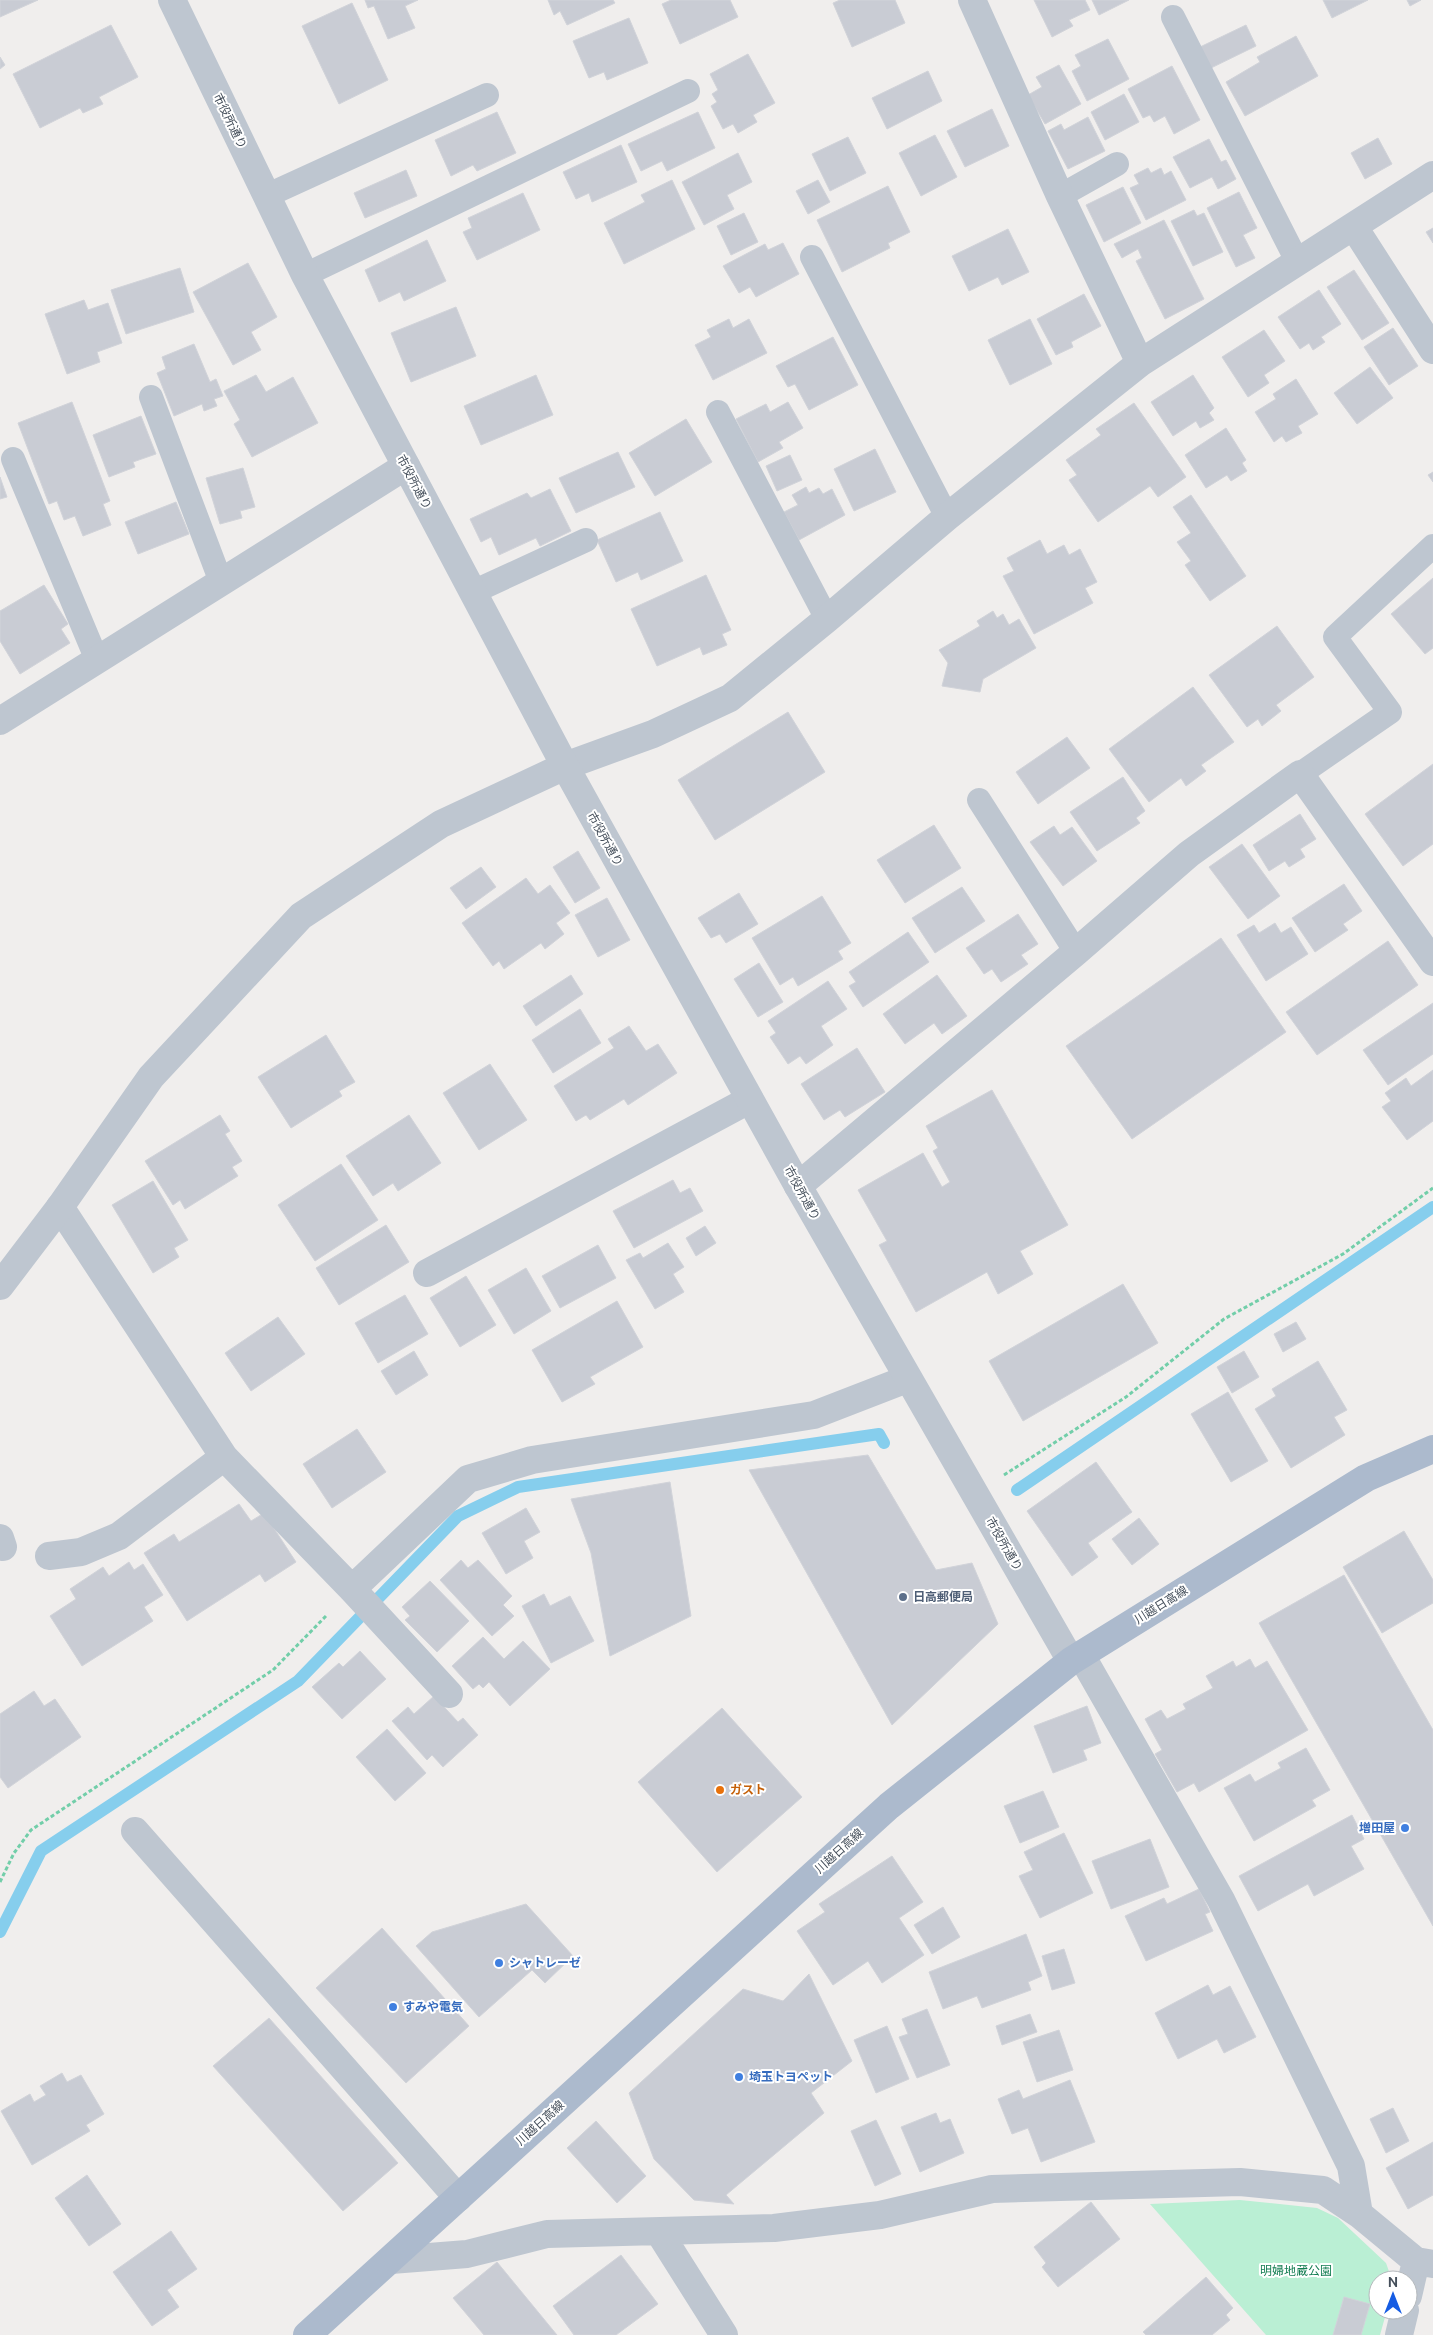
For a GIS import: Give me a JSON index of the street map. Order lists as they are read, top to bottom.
{
  "streets": {
    "main road": ["川越日高線"],
    "street": ["市役所通り"]
  },
  "crossings": [
    ["市役所通り", "川越日高線"]
  ],
  "parks": ["明婦地蔵公園"],
  "places": [
    "日高郵便局",
    "ガスト",
    "増田屋",
    "シャトレーゼ",
    "すみや電気",
    "埼玉トヨペット"
  ],
  "north": "top"
}
